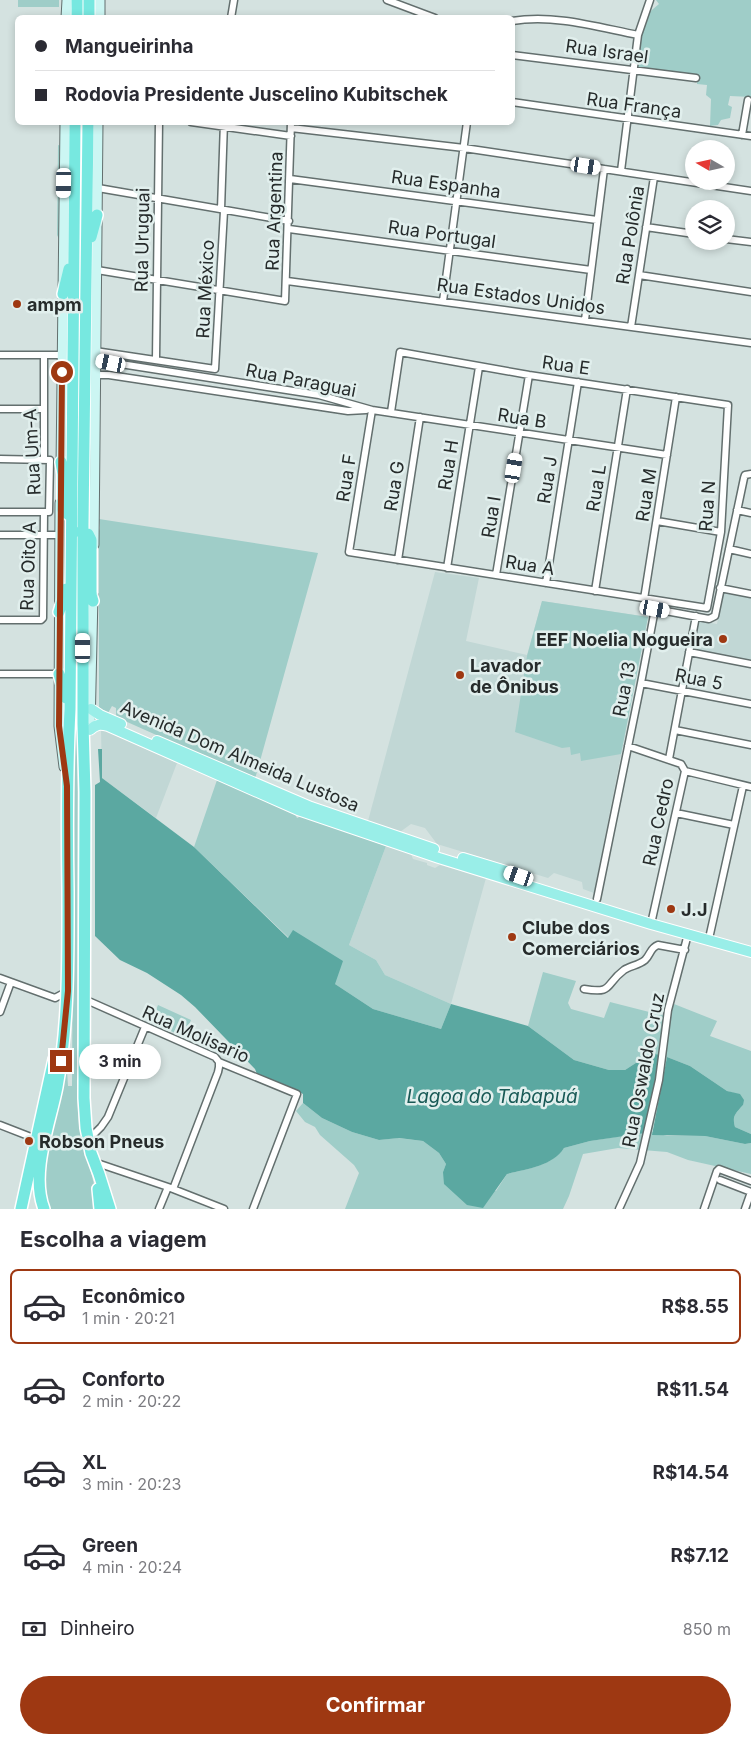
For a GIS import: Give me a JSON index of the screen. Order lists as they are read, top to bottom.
{
  "streets": {
    "main road": ["Avenida Dom Almeida Lustosa"],
    "street": [
      "Rua Israel",
      "Rua França",
      "Rua Espanha",
      "Rua Argentina",
      "Rua Portugal",
      "Rua Polônia",
      "Rua Uruguai",
      "Rua México",
      "Rua Estados Unidos",
      "Rua E",
      "Rua Paraguai",
      "Rua B",
      "Rua Um-A",
      "Rua H",
      "Rua F",
      "Rua J",
      "Rua G",
      "Rua L",
      "Rua M",
      "Rua N",
      "Rua I",
      "Rua A",
      "Rua Oito A",
      "Rua 5",
      "Rua 13",
      "Rua Cedro",
      "Rua Molisario",
      "Rua Oswaldo Cruz"
    ]
  },
  "crossings": [
    ["Rua Espanha", "Rua Argentina"],
    ["Rua Argentina", "Rua Portugal"],
    ["Rua Argentina", "Rua México"],
    ["Rua Argentina", "Rua Estados Unidos"],
    ["Rua Polônia", "Rua Estados Unidos"],
    ["Rua Uruguai", "Rua México"],
    ["Rua E", "Rua B"],
    ["Rua E", "Rua H"],
    ["Rua E", "Rua J"],
    ["Rua E", "Rua L"],
    ["Rua E", "Rua M"],
    ["Rua E", "Rua N"],
    ["Rua E", "Rua I"],
    ["Rua Paraguai", "Rua B"],
    ["Rua Paraguai", "Rua F"],
    ["Rua B", "Rua H"],
    ["Rua B", "Rua F"],
    ["Rua B", "Rua J"],
    ["Rua B", "Rua G"],
    ["Rua B", "Rua L"],
    ["Rua B", "Rua M"],
    ["Rua B", "Rua I"],
    ["Rua Um-A", "Rua Oito A"],
    ["Rua H", "Rua A"],
    ["Rua F", "Rua A"],
    ["Rua J", "Rua A"],
    ["Rua G", "Rua A"],
    ["Rua L", "Rua A"],
    ["Rua M", "Rua A"],
    ["Rua N", "Rua A"],
    ["Rua I", "Rua A"],
    ["Rua 5", "Rua 13"],
    ["Rua 5", "Rua Cedro"],
    ["Rua 13", "Avenida Dom Almeida Lustosa"],
    ["Rua 13", "Rua Cedro"],
    ["Avenida Dom Almeida Lustosa", "Rua Cedro"],
    ["Avenida Dom Almeida Lustosa", "Rua Oswaldo Cruz"]
  ],
  "water": ["Lagoa do Tabapuá"],
  "places": [
    "ampm",
    "EEF Noelia Nogueira",
    "Lavador de Ônibus",
    "J.J",
    "Clube dos Comerciários",
    "Robson Pneus"
  ],
  "north": "left",
  "page": {
    "banner": ["Mangueirinha", "Rodovia Presidente Juscelino Kubitschek"],
    "bubble": "3 min",
    "heading": "Escolha a viagem",
    "list": [
      {
        "name": "Econômico",
        "note": "1 min · 20:21",
        "value": "R$8.55"
      },
      {
        "name": "Conforto",
        "note": "2 min · 20:22",
        "value": "R$11.54"
      },
      {
        "name": "XL",
        "note": "3 min · 20:23",
        "value": "R$14.54"
      },
      {
        "name": "Green",
        "note": "4 min · 20:24",
        "value": "R$7.12"
      }
    ],
    "pay": ["Dinheiro", "850 m"],
    "buttons": "Confirmar"
  }
}
